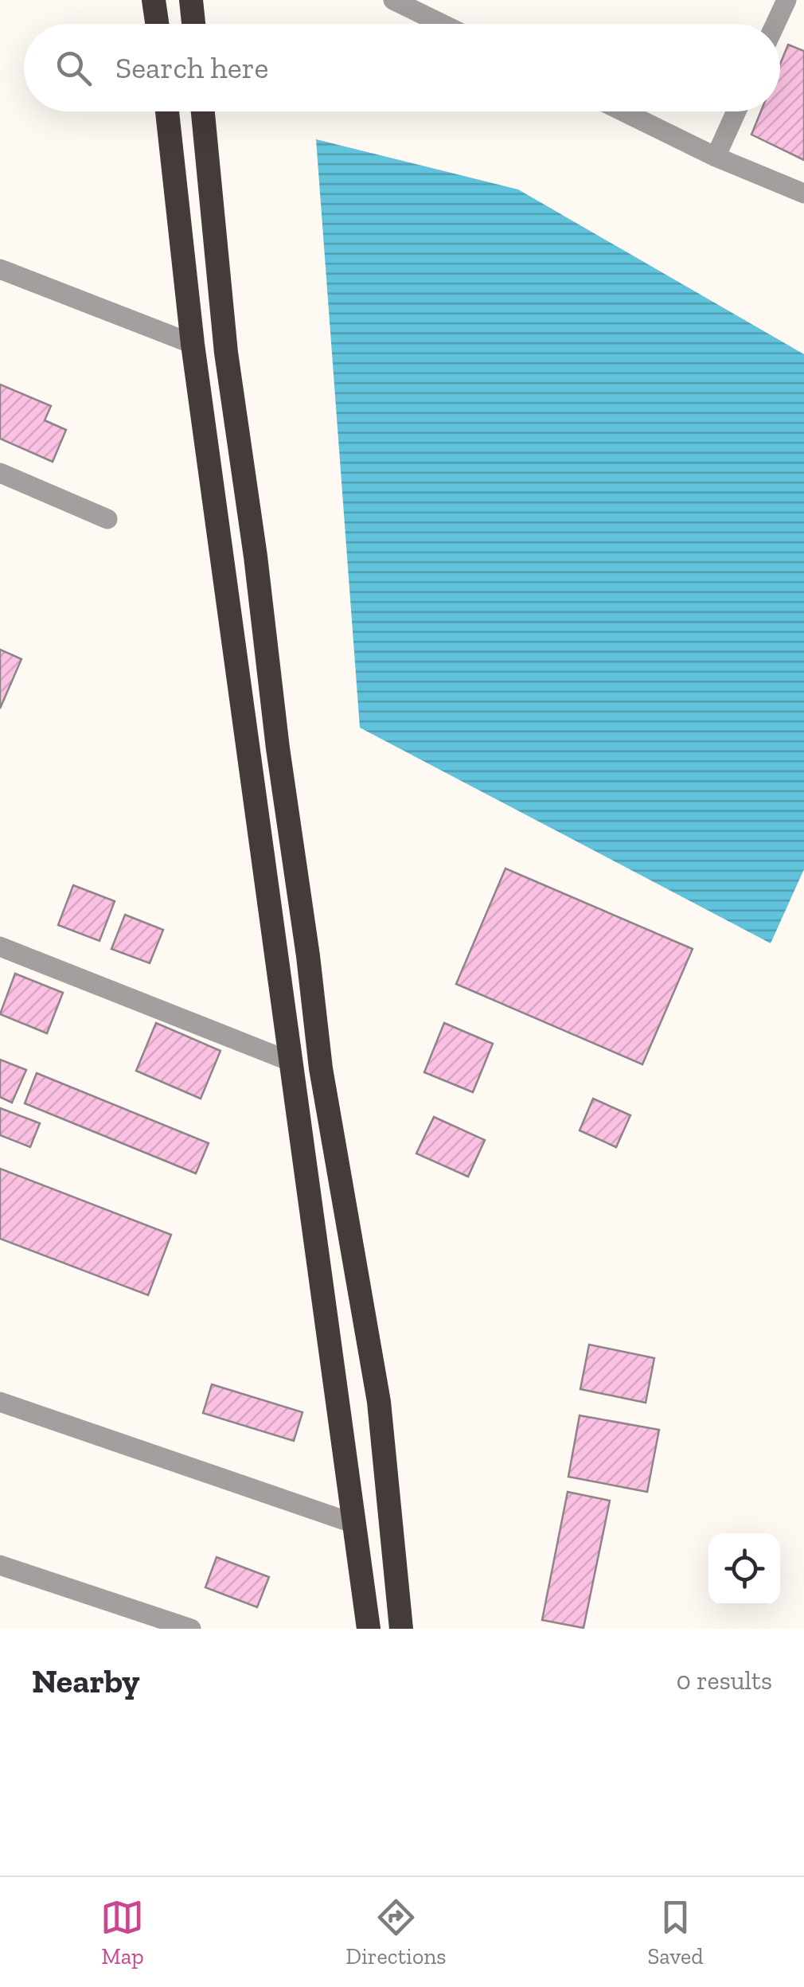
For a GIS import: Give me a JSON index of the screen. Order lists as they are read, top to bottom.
{
  "page": {
    "search": "Search here",
    "heading": ["Nearby", "0 results"],
    "nav": ["Map", "Directions", "Saved"]
  }
}
